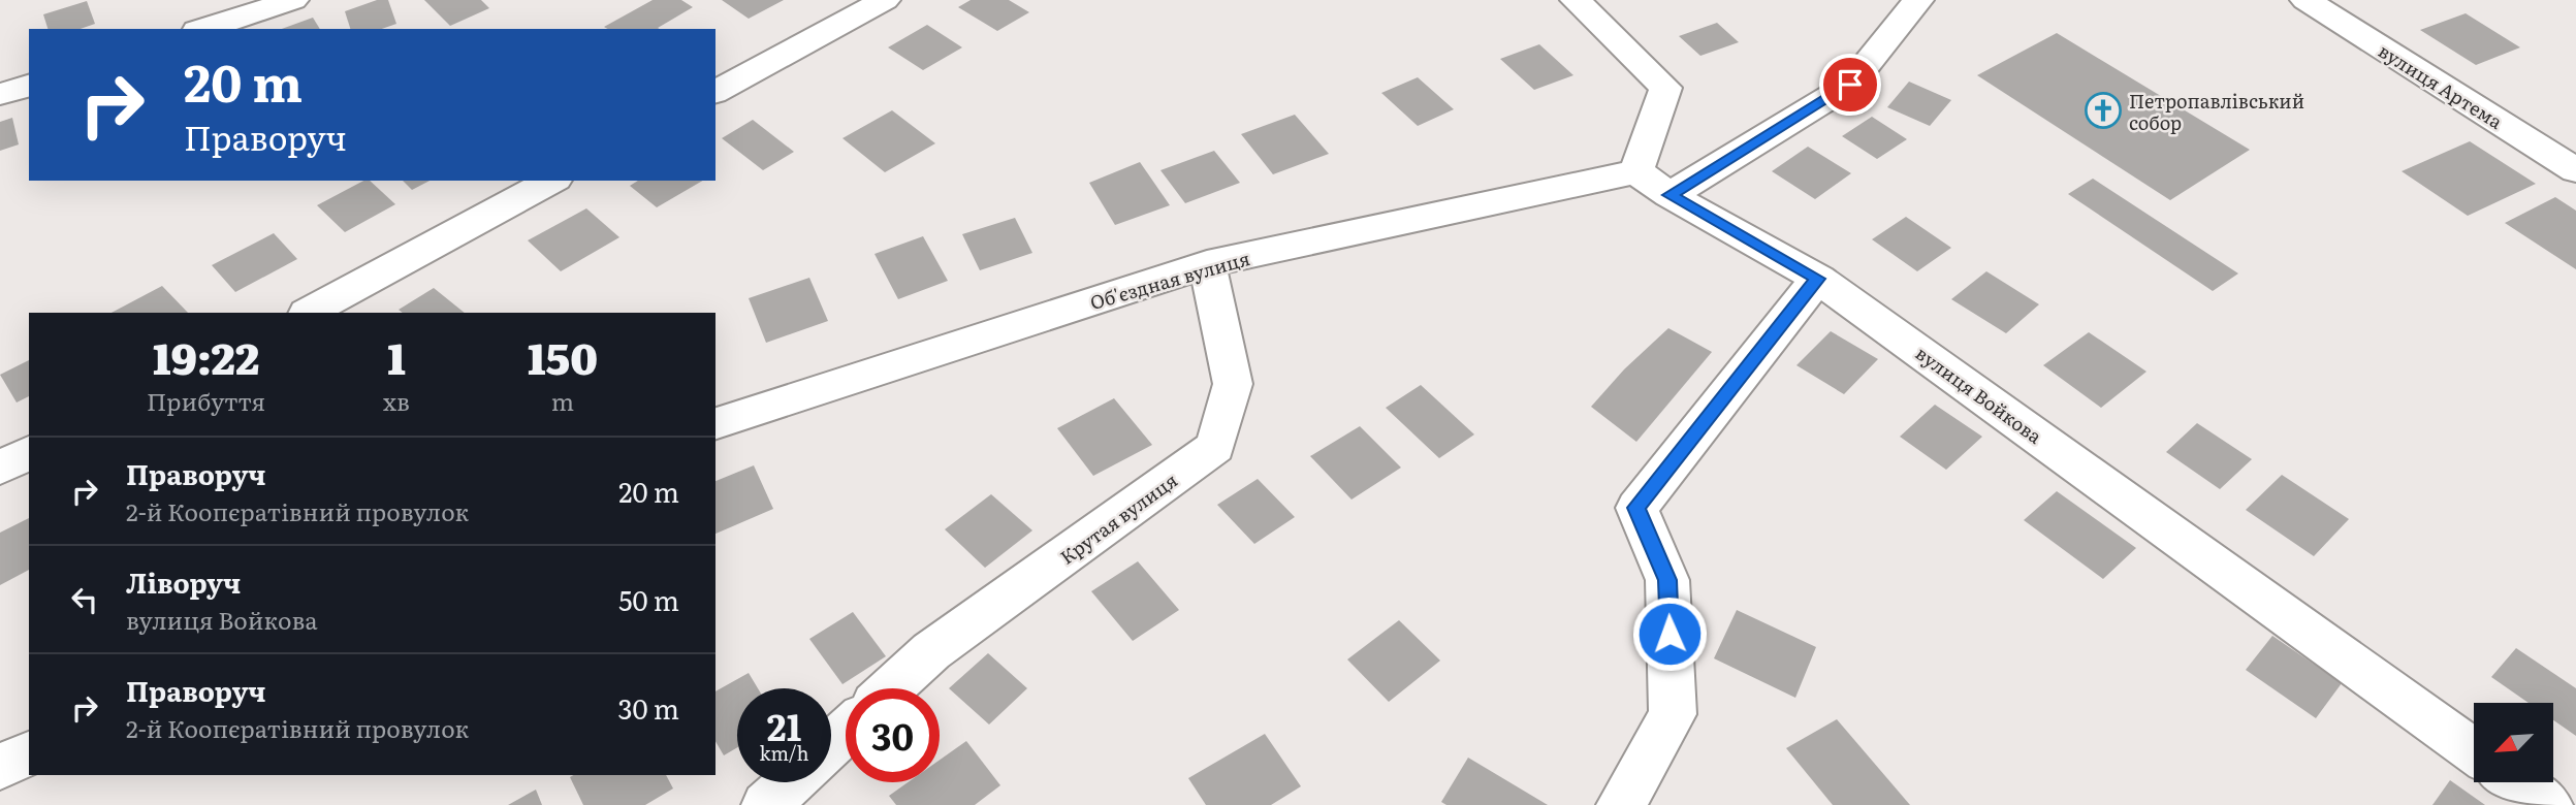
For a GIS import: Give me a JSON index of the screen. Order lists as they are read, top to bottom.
{
  "streets": {
    "street": [
      "вулиця Артема",
      "Об'єздная вулиця",
      "вулиця Войкова",
      "Крутая вулиця"
    ]
  },
  "crossings": [
    ["Об'єздная вулиця", "вулиця Войкова"],
    ["Об'єздная вулиця", "Крутая вулиця"]
  ],
  "places": {
    "church": ["Петропавлівський собор"]
  },
  "north": "bottom left",
  "page": {
    "turn": ["20 m", "Праворуч"],
    "eta": [
      "19:22",
      "Прибуття",
      "1",
      "хв",
      "150",
      "m"
    ],
    "list": [
      {
        "name": "Праворуч",
        "note": "2-й Коопєратівний провулок",
        "value": "20 m"
      },
      {
        "name": "Ліворуч",
        "note": "вулиця Войкова",
        "value": "50 m"
      },
      {
        "name": "Праворуч",
        "note": "2-й Коопєратівний провулок",
        "value": "30 m"
      }
    ],
    "speed": "21 km/h",
    "limit": "30"
  }
}
